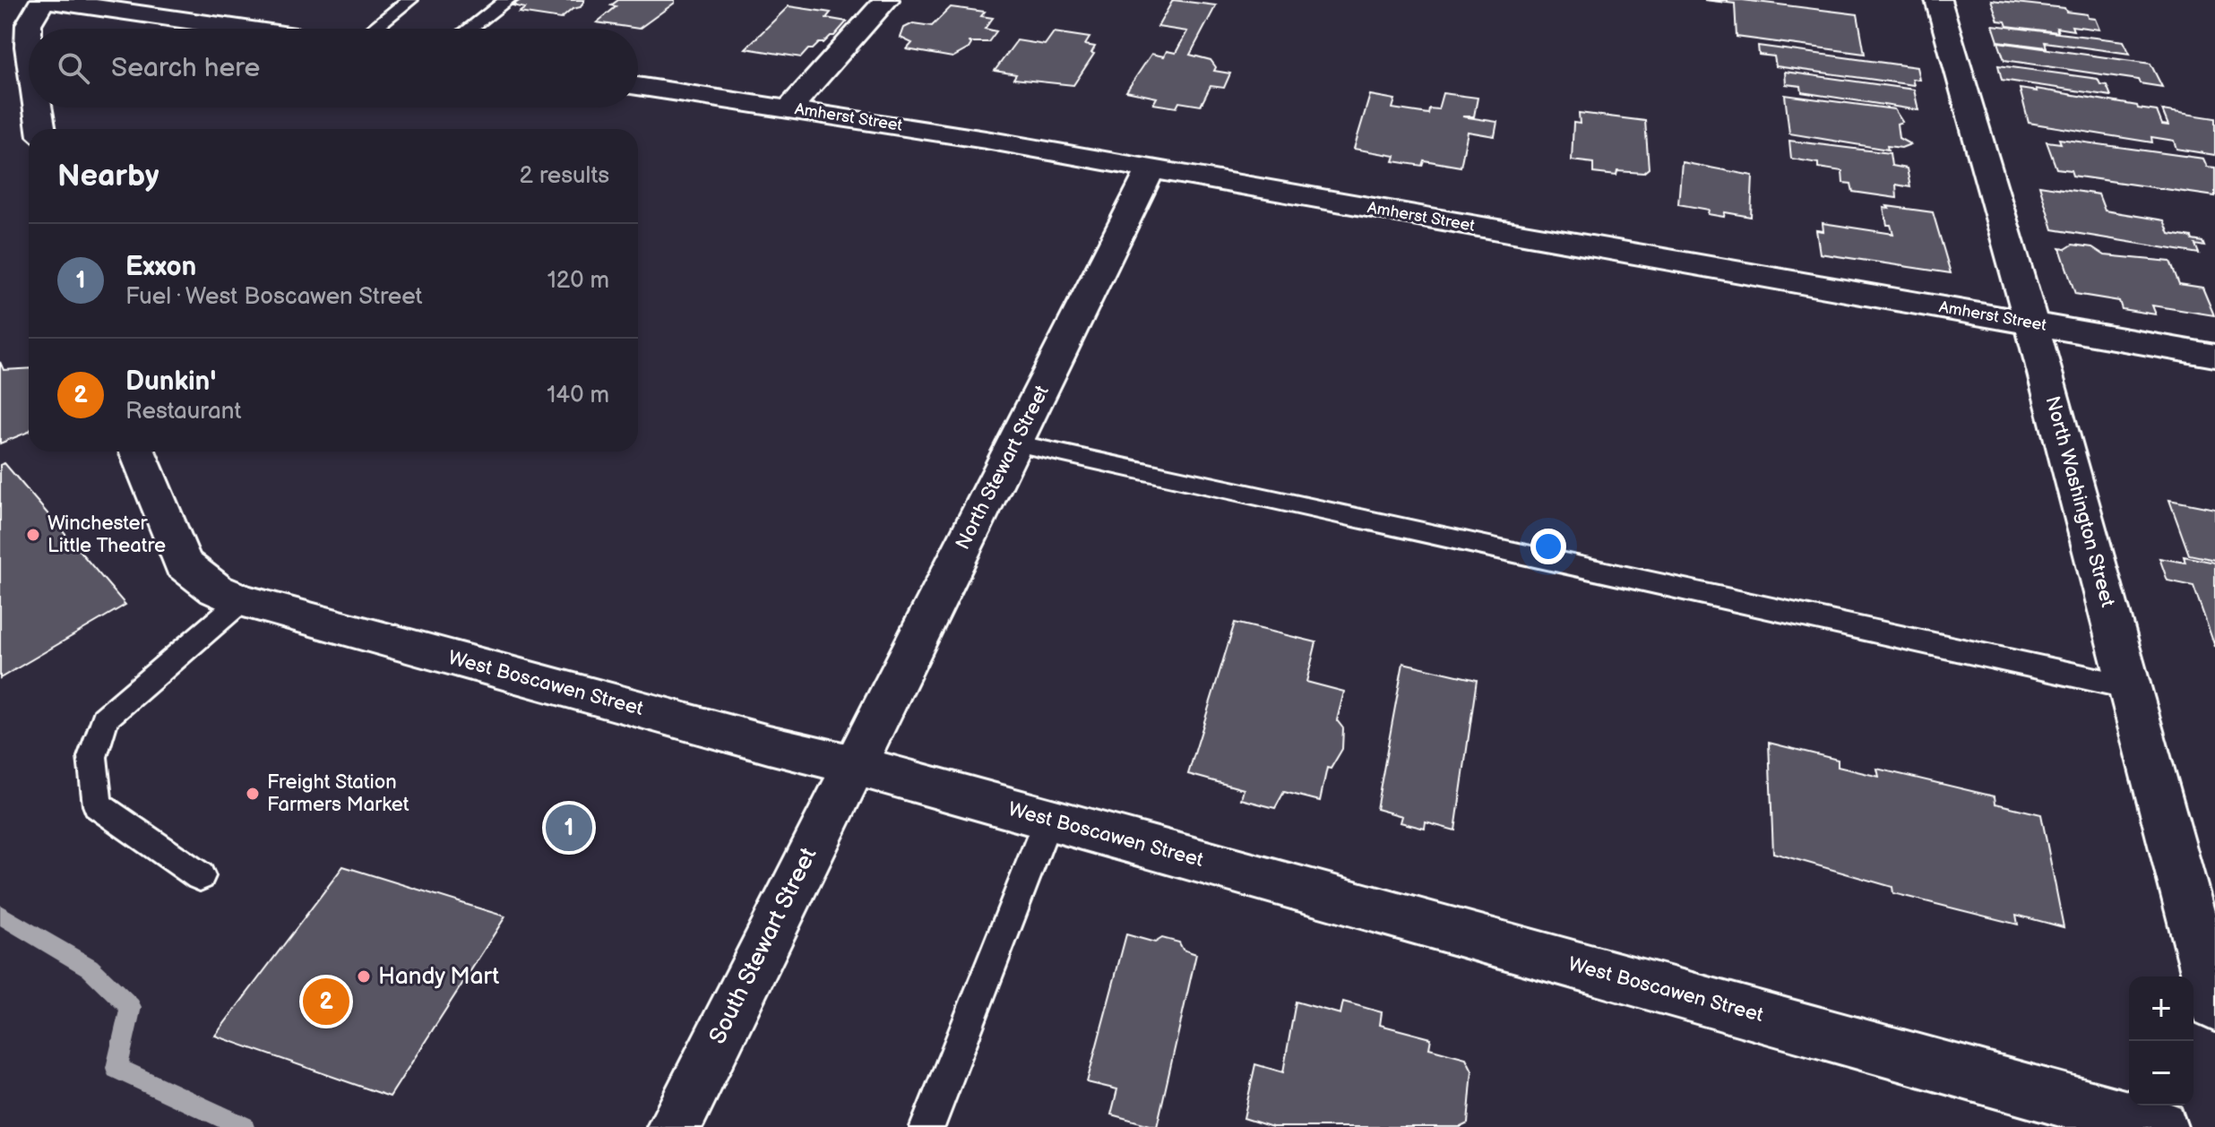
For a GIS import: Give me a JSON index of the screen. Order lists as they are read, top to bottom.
{
  "streets": {
    "street": [
      "Amherst Street",
      "North Stewart Street",
      "North Washington Street",
      "West Boscawen Street",
      "South Stewart Street"
    ]
  },
  "crossings": [
    ["Amherst Street", "North Stewart Street"],
    ["Amherst Street", "North Washington Street"],
    ["North Stewart Street", "West Boscawen Street"],
    ["North Stewart Street", "South Stewart Street"],
    ["West Boscawen Street", "South Stewart Street"]
  ],
  "places": ["Winchester Little Theatre", "Freight Station Farmers Market", "Handy Mart"],
  "page": {
    "search": "Search here",
    "heading": ["Nearby", "2 results"],
    "list": [
      {
        "mark": "1",
        "name": "Exxon",
        "note": "Fuel · West Boscawen Street",
        "value": "120 m"
      },
      {
        "mark": "2",
        "name": "Dunkin'",
        "note": "Restaurant",
        "value": "140 m"
      }
    ],
    "pins": ["1", "2"],
    "map_buttons": ["+", "−"]
  }
}
